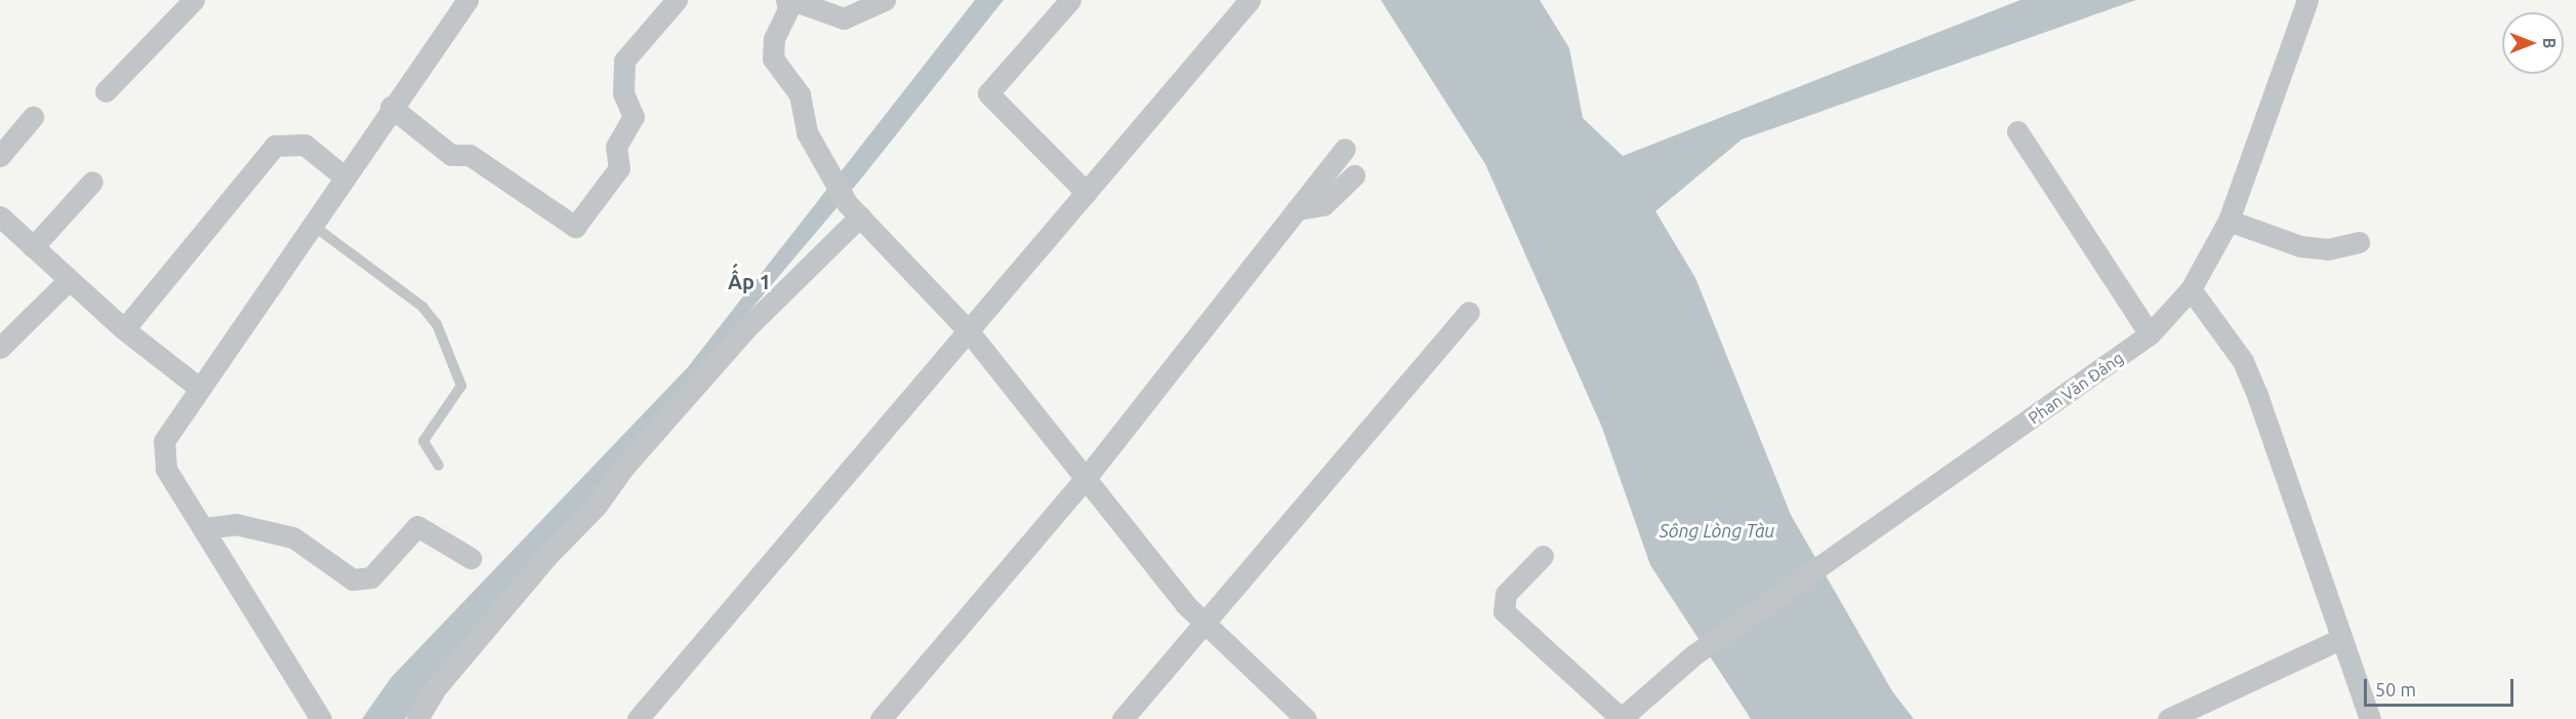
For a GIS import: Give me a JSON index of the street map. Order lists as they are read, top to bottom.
{
  "streets": {
    "street": ["Phan Văn Đáng"]
  },
  "districts": ["Ấp 1"],
  "water": ["Sông Lòng Tàu"],
  "scale_bar": "50 m",
  "north": "right"
}
